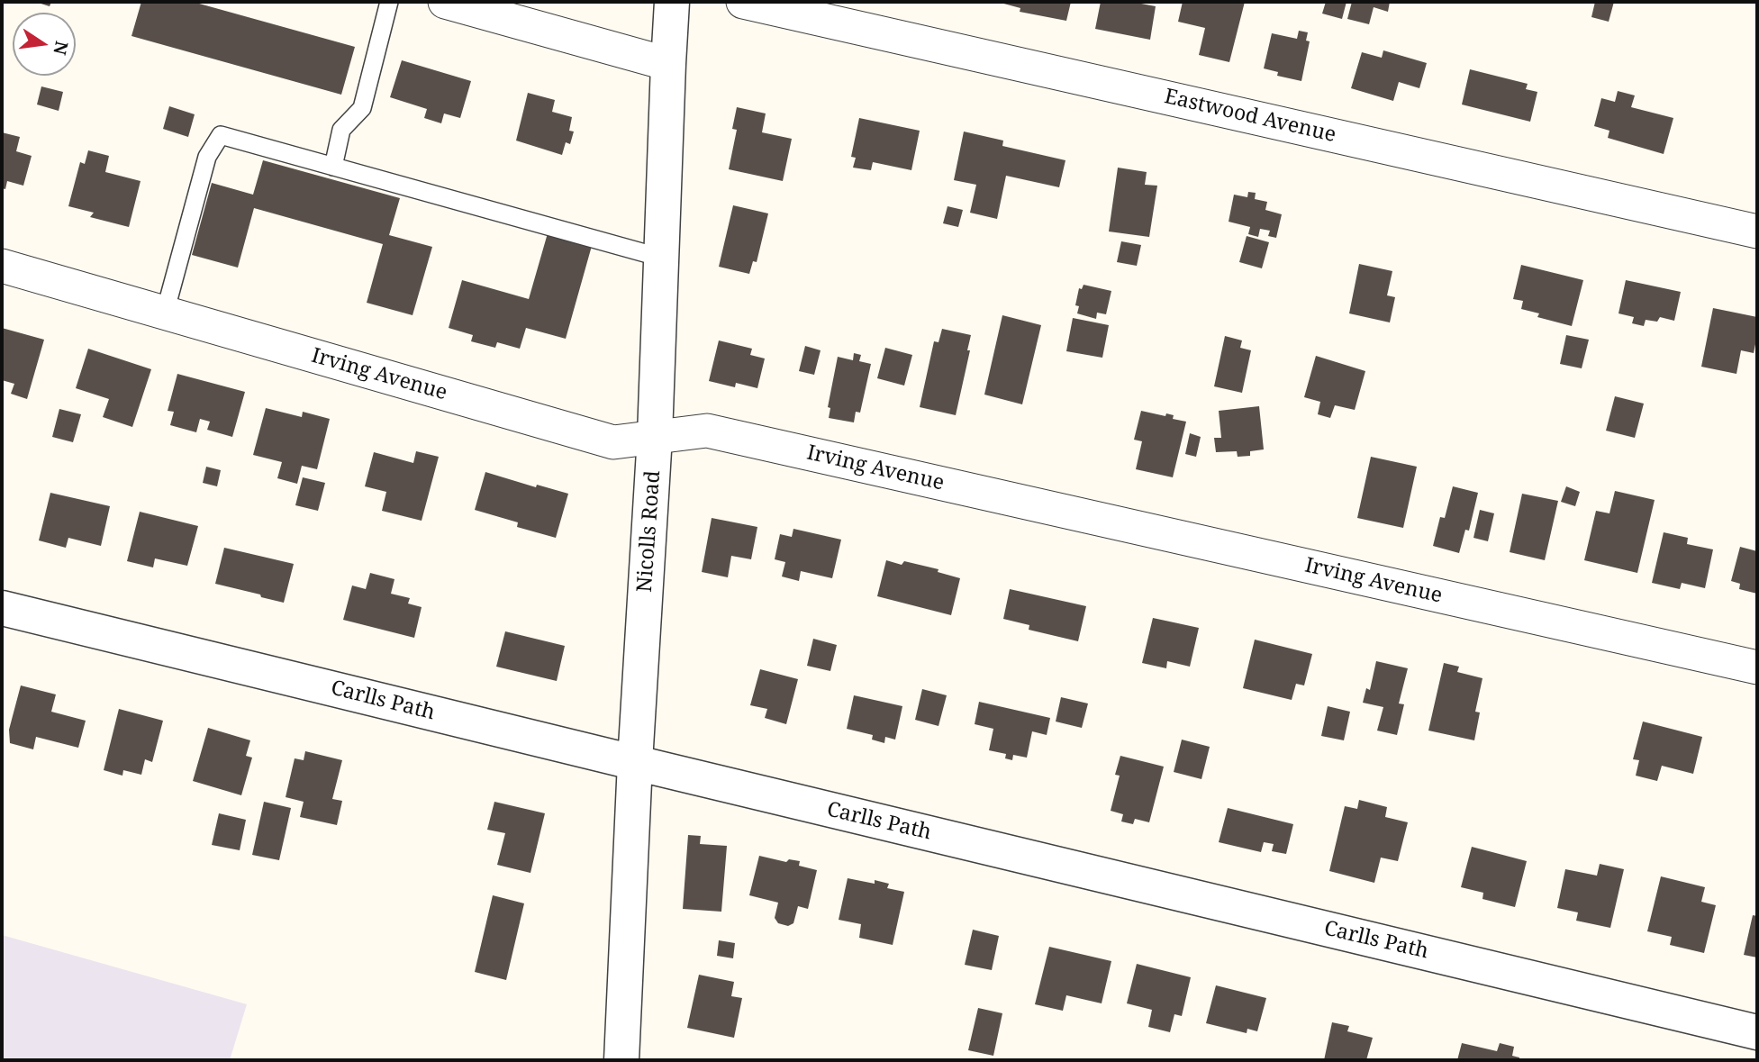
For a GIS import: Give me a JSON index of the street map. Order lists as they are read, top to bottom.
{
  "streets": {
    "street": [
      "Eastwood Avenue",
      "Irving Avenue",
      "Nicolls Road",
      "Carlls Path"
    ]
  },
  "crossings": [
    ["Irving Avenue", "Nicolls Road"],
    ["Nicolls Road", "Carlls Path"]
  ],
  "north": "right"
}
